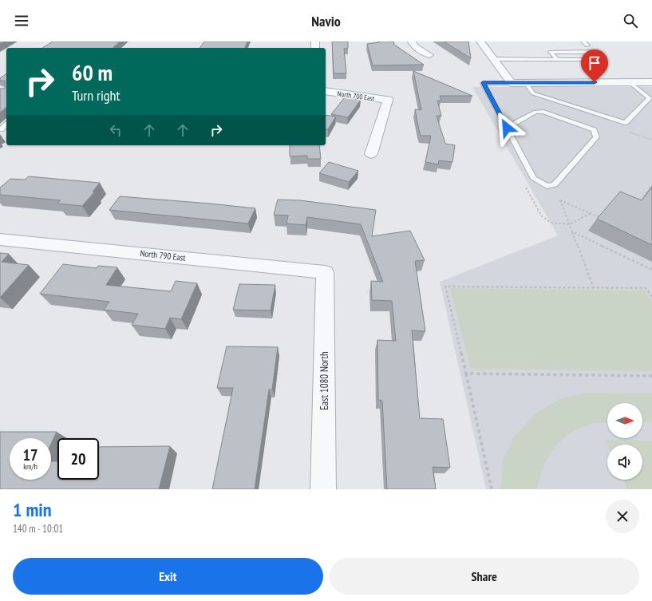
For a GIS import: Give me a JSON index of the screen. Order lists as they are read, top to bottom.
{
  "streets": {
    "street": ["North 700 East", "North 790 East", "East 1080 North"]
  },
  "crossings": [
    ["North 790 East", "East 1080 North"]
  ],
  "north": "right",
  "page": {
    "header": "Navio",
    "turn": ["60 m", "Turn right"],
    "speed": "17 km/h",
    "limit": "20",
    "heading": ["1 min", "140 m · 10:01"],
    "buttons": ["Exit", "Share"]
  }
}
